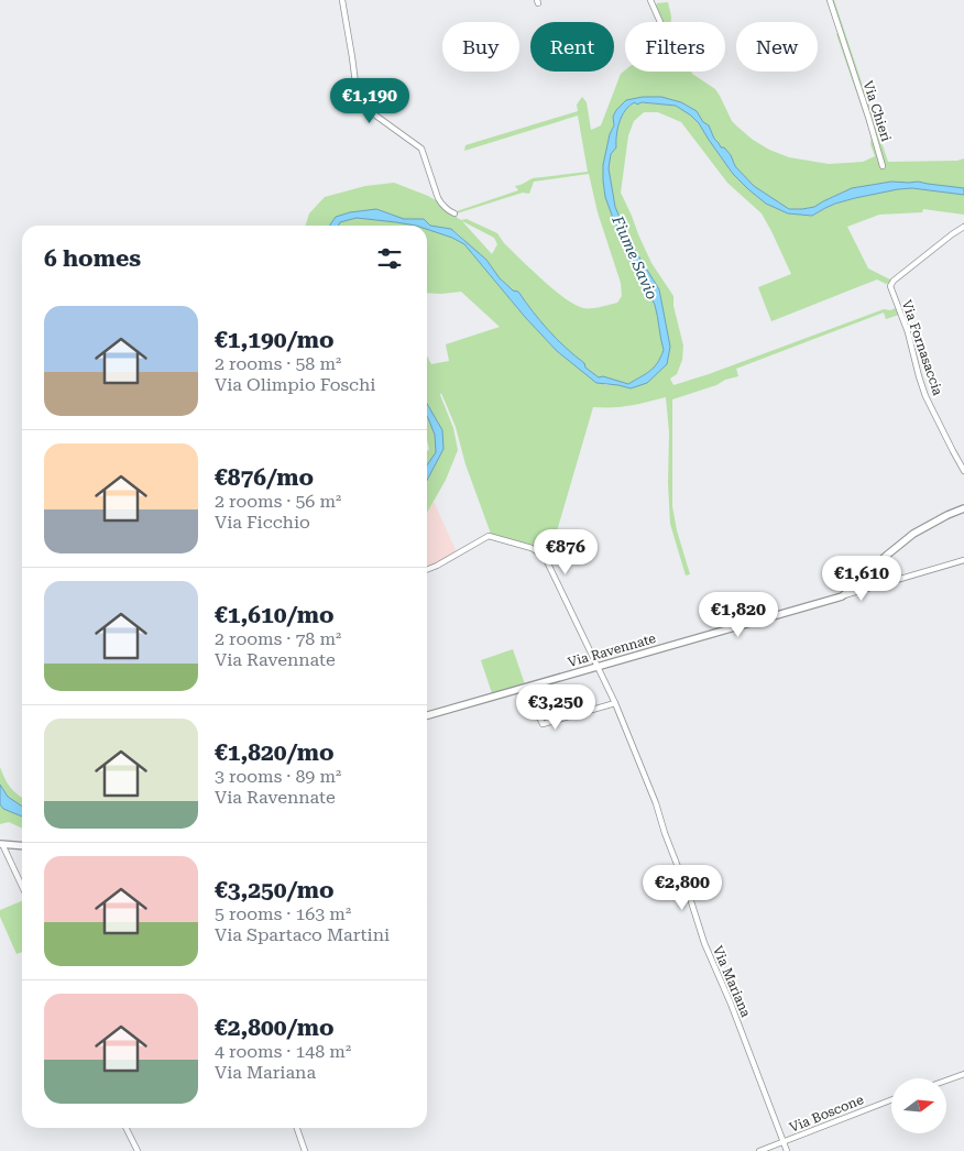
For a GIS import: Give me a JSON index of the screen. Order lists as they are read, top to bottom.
{
  "streets": {
    "main road": ["Via Ravennate"],
    "street": [
      "Via Chieri",
      "Via Fornasaccia",
      "Via Mariana",
      "Via Boscone"
    ]
  },
  "crossings": [
    ["Via Ravennate", "Via Mariana"],
    ["Via Mariana", "Via Boscone"]
  ],
  "water": ["Fiume Savio"],
  "north": "right",
  "page": {
    "chip": [
      "Buy",
      "Rent",
      "Filters",
      "New"
    ],
    "price": [
      "€1,190",
      "€876",
      "€1,610",
      "€1,820",
      "€3,250",
      "€2,800"
    ],
    "heading": "6 homes",
    "list": [
      {
        "name": "€1,190/mo",
        "note": "2 rooms · 58 m² · Via Olimpio Foschi"
      },
      {
        "name": "€876/mo",
        "note": "2 rooms · 56 m² · Via Ficchio"
      },
      {
        "name": "€1,610/mo",
        "note": "2 rooms · 78 m² · Via Ravennate"
      },
      {
        "name": "€1,820/mo",
        "note": "3 rooms · 89 m² · Via Ravennate"
      },
      {
        "name": "€3,250/mo",
        "note": "5 rooms · 163 m² · Via Spartaco Martini"
      },
      {
        "name": "€2,800/mo",
        "note": "4 rooms · 148 m² · Via Mariana"
      }
    ]
  }
}
